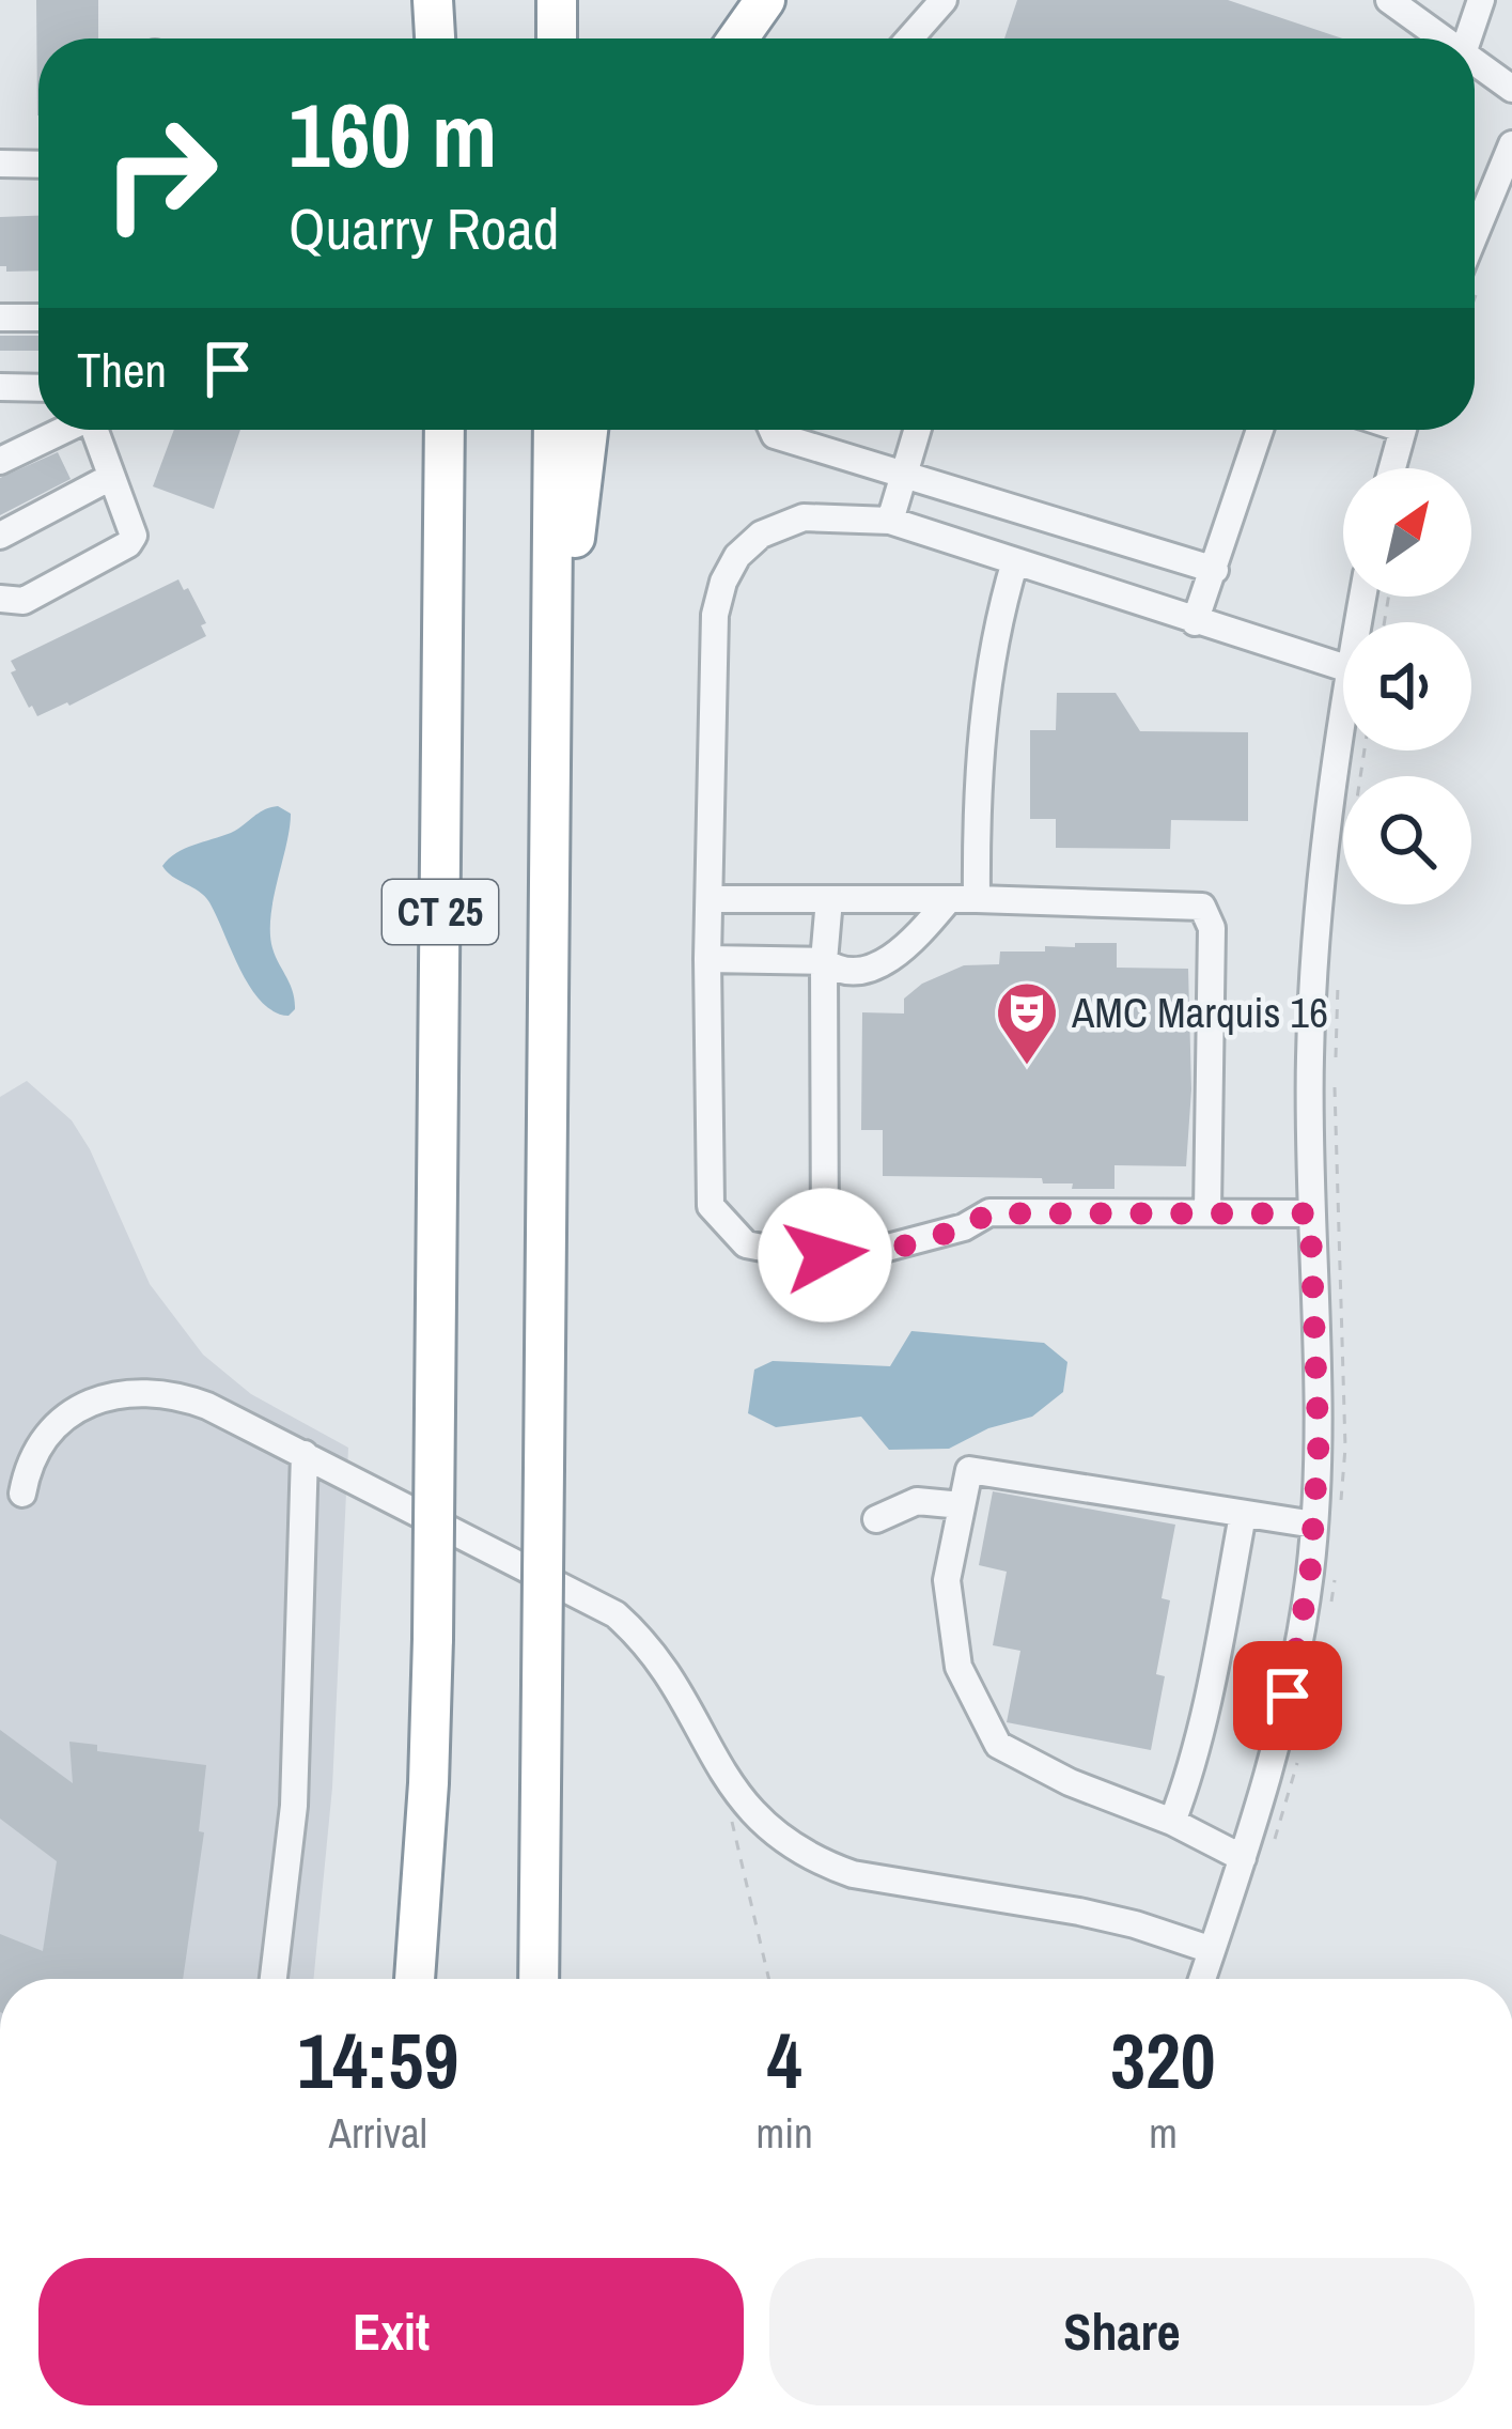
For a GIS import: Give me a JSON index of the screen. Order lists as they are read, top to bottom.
{
  "streets": {
    "highway": ["CT 25"]
  },
  "places": {
    "theatre": ["AMC Marquis 16"]
  },
  "north": "top right",
  "page": {
    "turn": ["160 m", "Quarry Road"],
    "then": "Then",
    "eta": [
      "14:59",
      "Arrival",
      "4",
      "min",
      "320",
      "m"
    ],
    "buttons": ["Exit", "Share"]
  }
}
